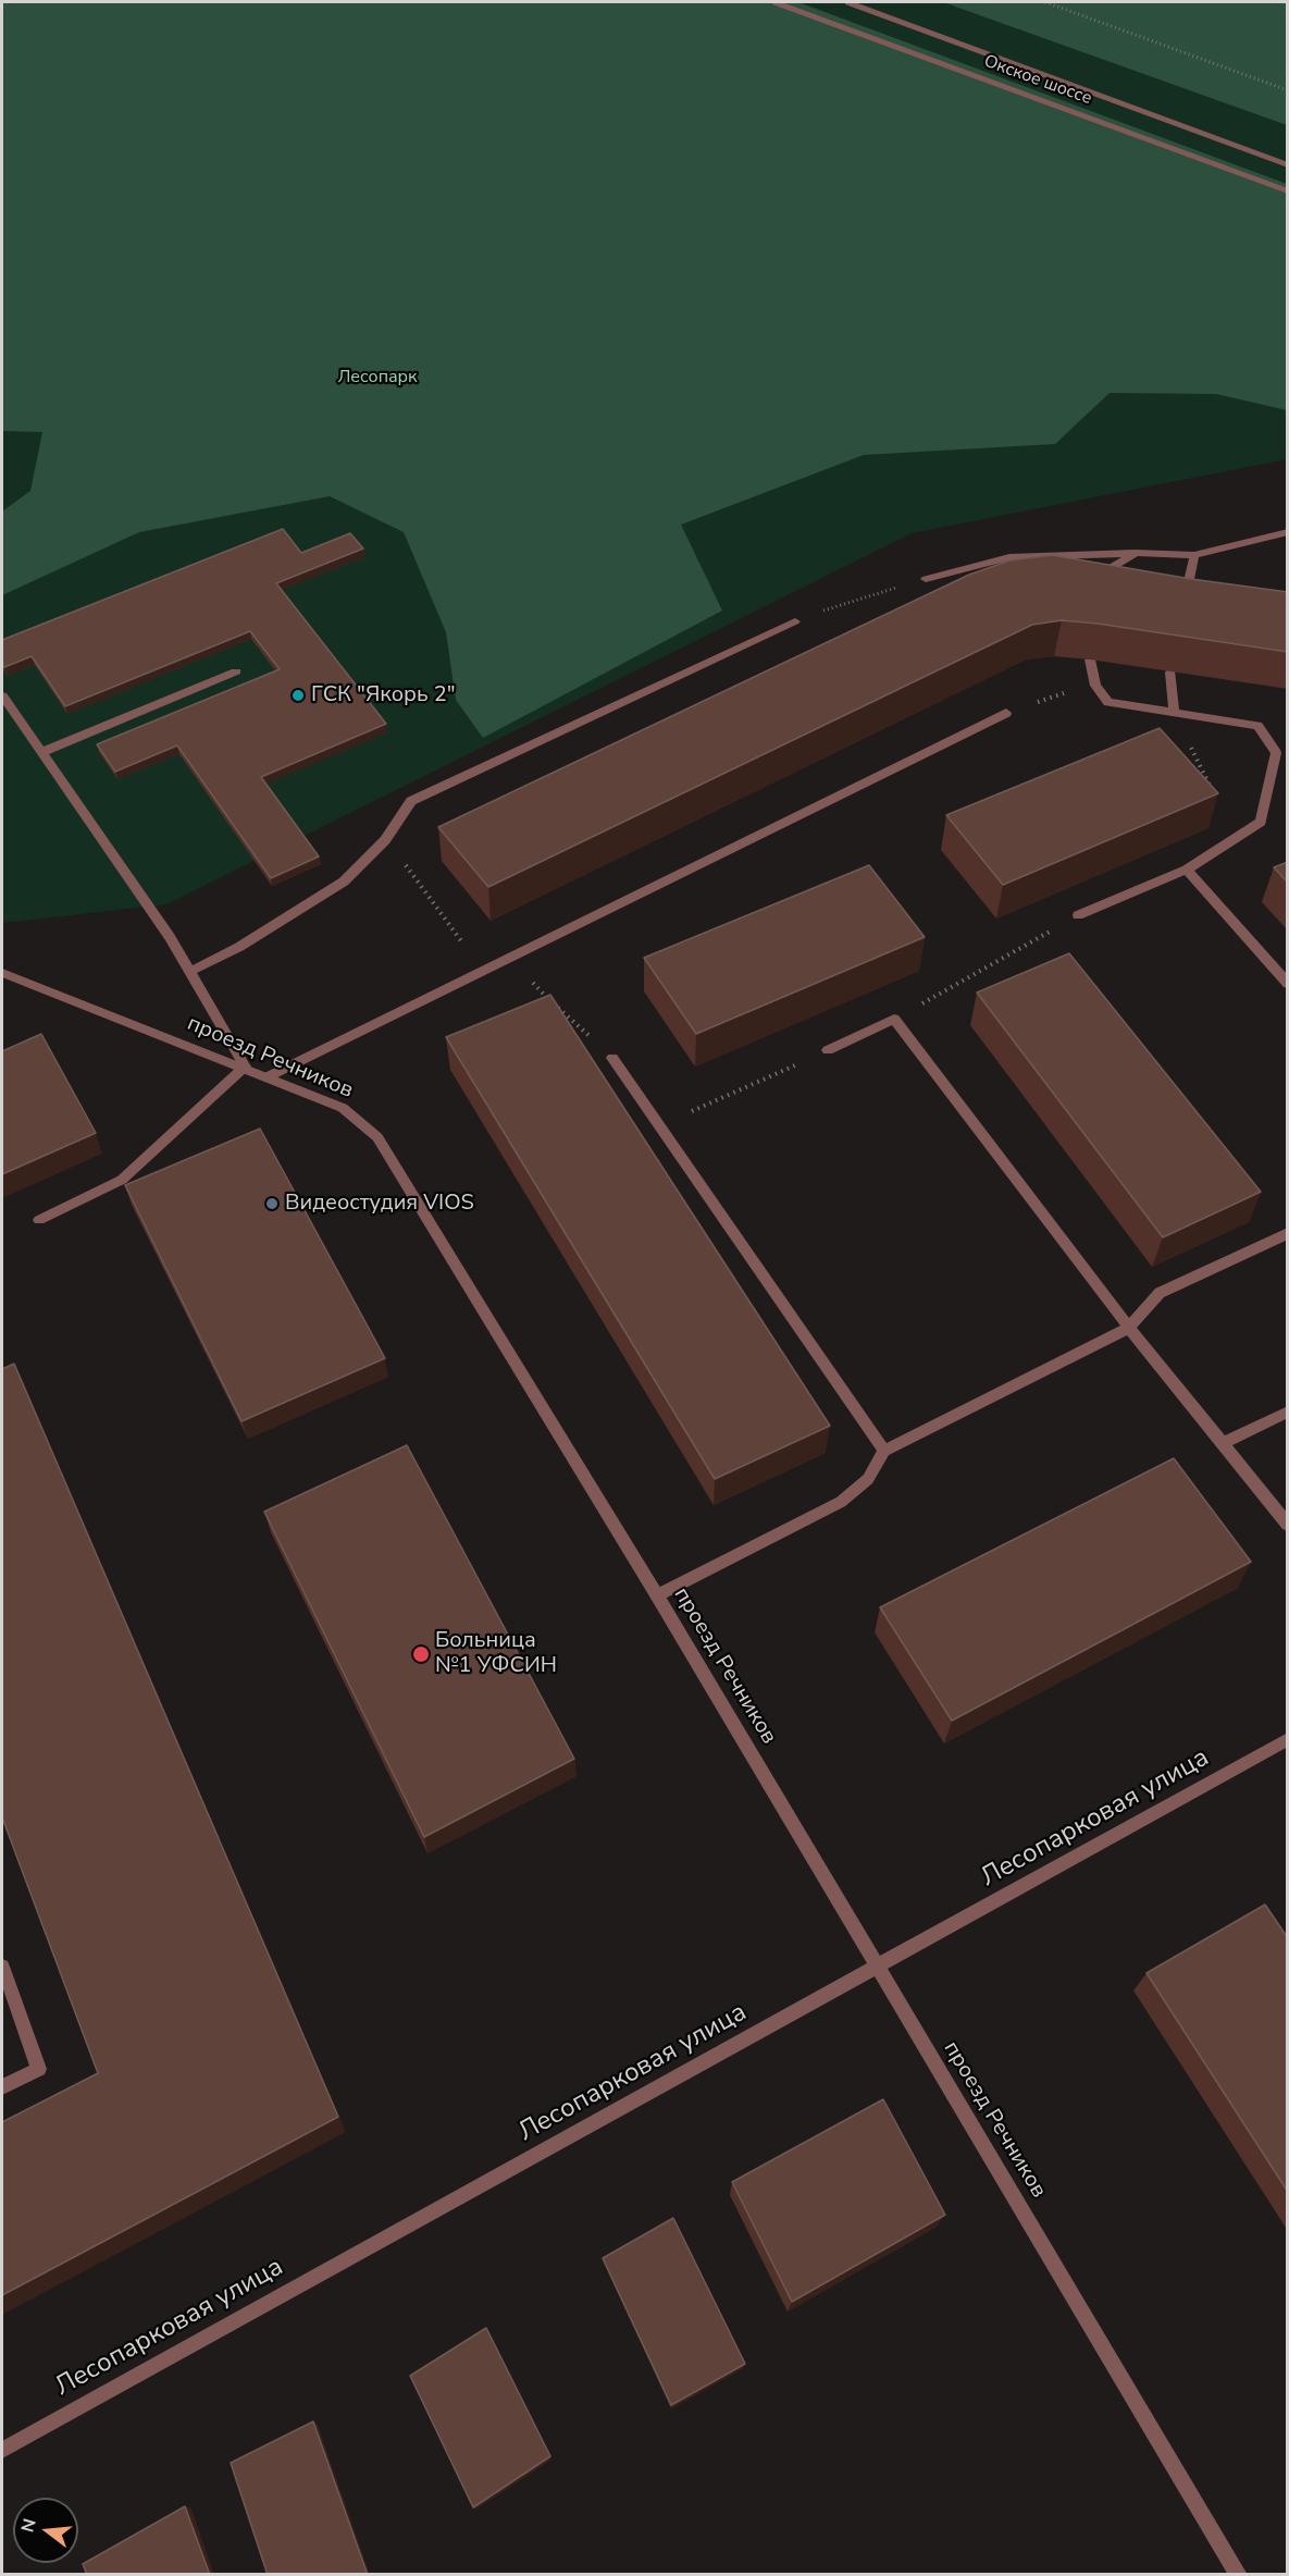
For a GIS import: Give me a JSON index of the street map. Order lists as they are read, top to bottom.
{
  "streets": {
    "street": ["Окское шоссе", "проезд Речников", "Лесопарковая улица"]
  },
  "crossings": [
    ["проезд Речников", "Лесопарковая улица"]
  ],
  "parks": ["Лесопарк"],
  "places": ["ГСК \"Якорь 2\"", "Видеостудия VIOS", "Больница №1 УФСИН"],
  "north": "left"
}
